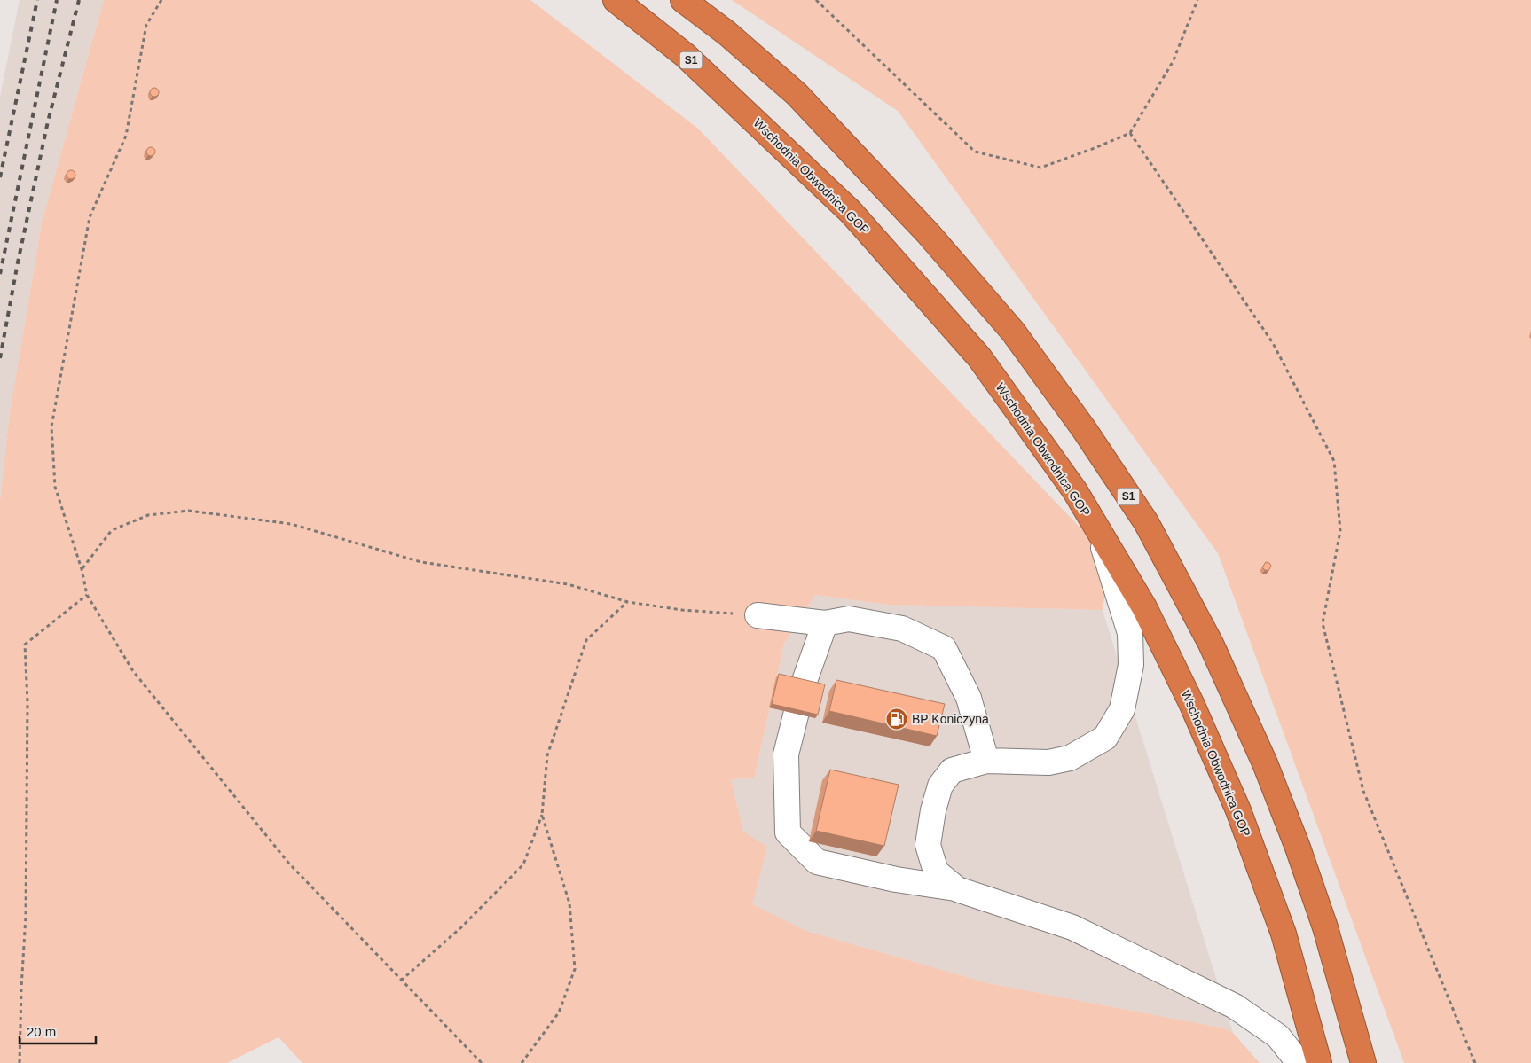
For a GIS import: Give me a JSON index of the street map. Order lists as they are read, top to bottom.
{
  "streets": {
    "highway": ["S1", "Wschodnia Obwodnica GOP"]
  },
  "places": {
    "fuel station": ["BP Koniczyna"]
  },
  "scale_bar": "20 m"
}
